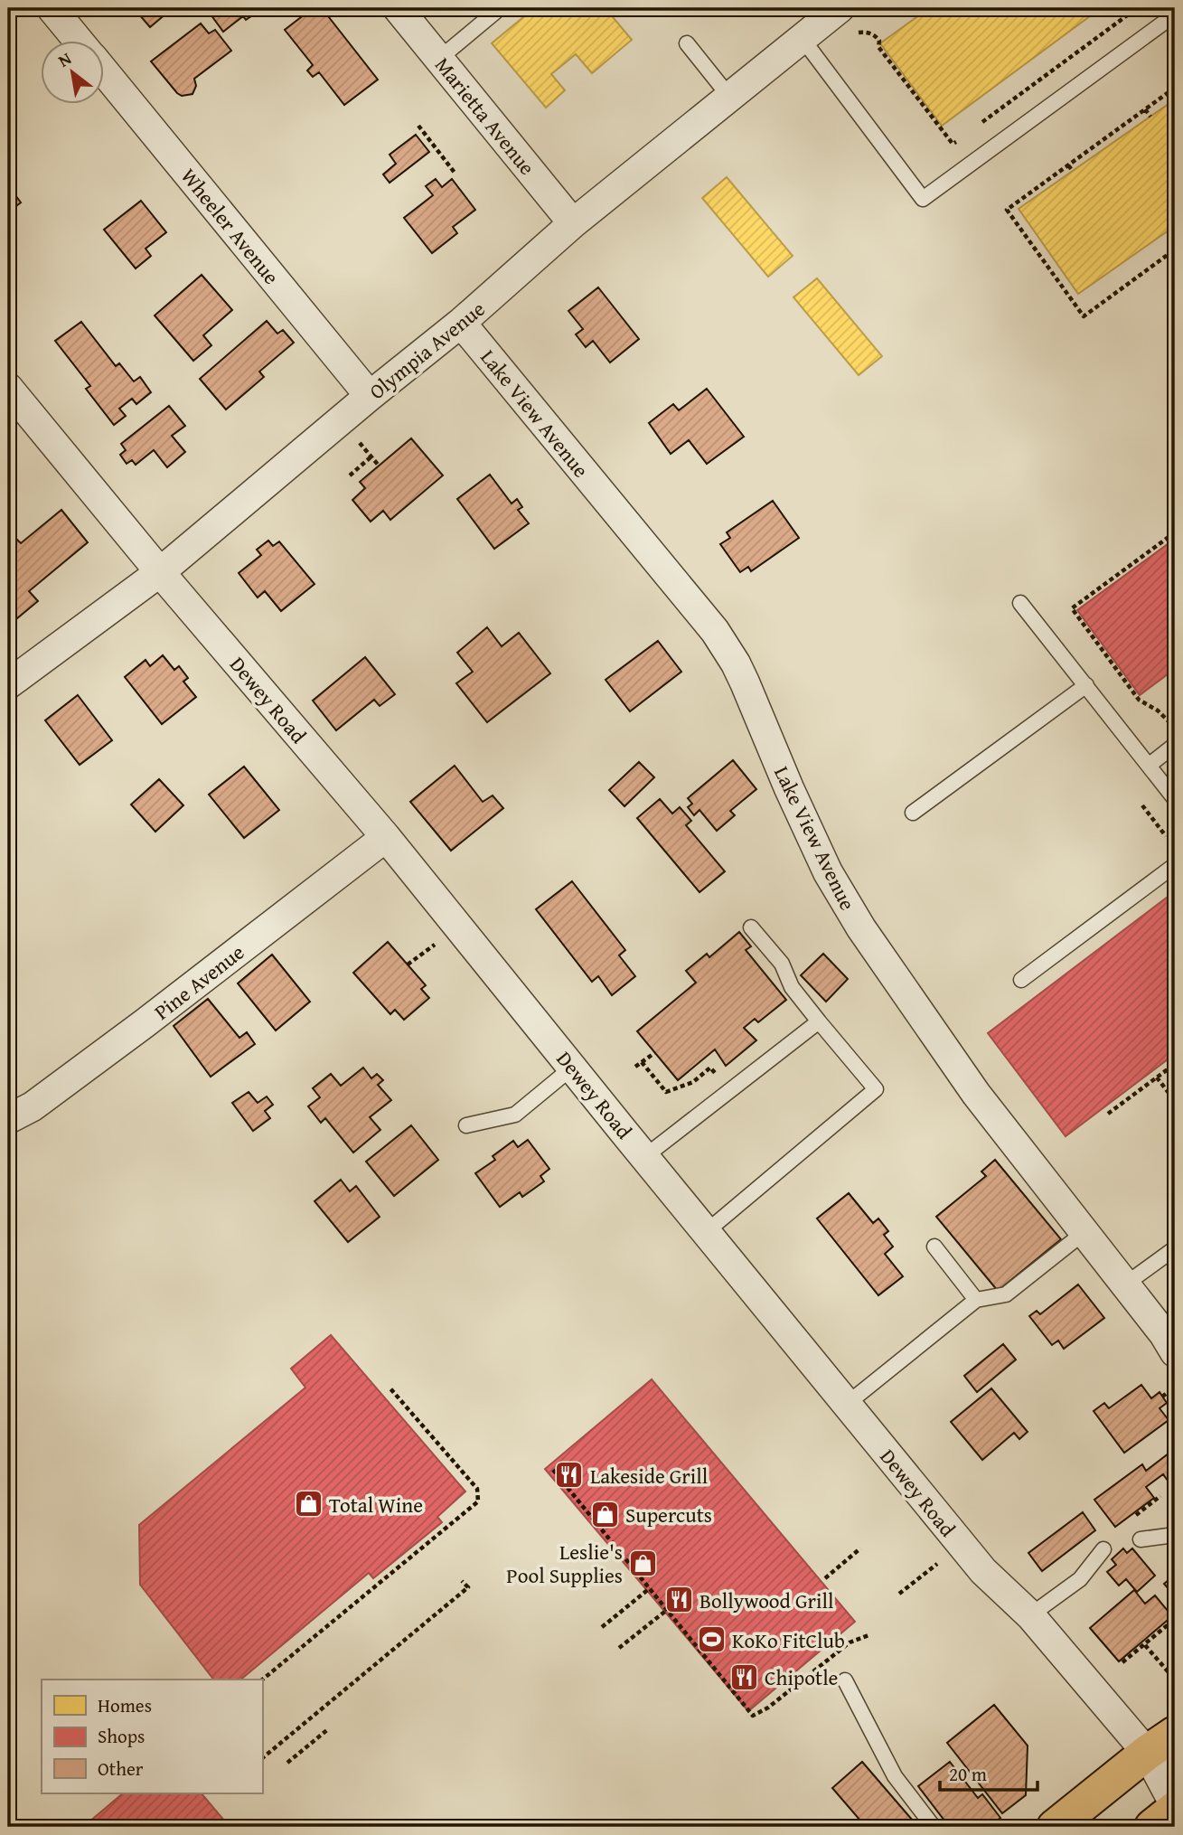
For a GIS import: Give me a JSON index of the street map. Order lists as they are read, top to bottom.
{
  "streets": {
    "street": [
      "Marietta Avenue",
      "Wheeler Avenue",
      "Olympia Avenue",
      "Lake View Avenue",
      "Dewey Road",
      "Pine Avenue"
    ]
  },
  "crossings": [
    ["Marietta Avenue", "Olympia Avenue"],
    ["Wheeler Avenue", "Olympia Avenue"],
    ["Olympia Avenue", "Lake View Avenue"],
    ["Olympia Avenue", "Dewey Road"],
    ["Dewey Road", "Pine Avenue"]
  ],
  "places": {
    "restaurant": ["Lakeside Grill", "Bollywood Grill", "Chipotle"],
    "shop": ["Total Wine", "Supercuts", "Leslie's Pool Supplies"],
    "sports": ["KoKo FitClub"]
  },
  "legend": ["Homes", "Shops", "Other"],
  "scale_bar": "20 m",
  "north": "top left"
}
